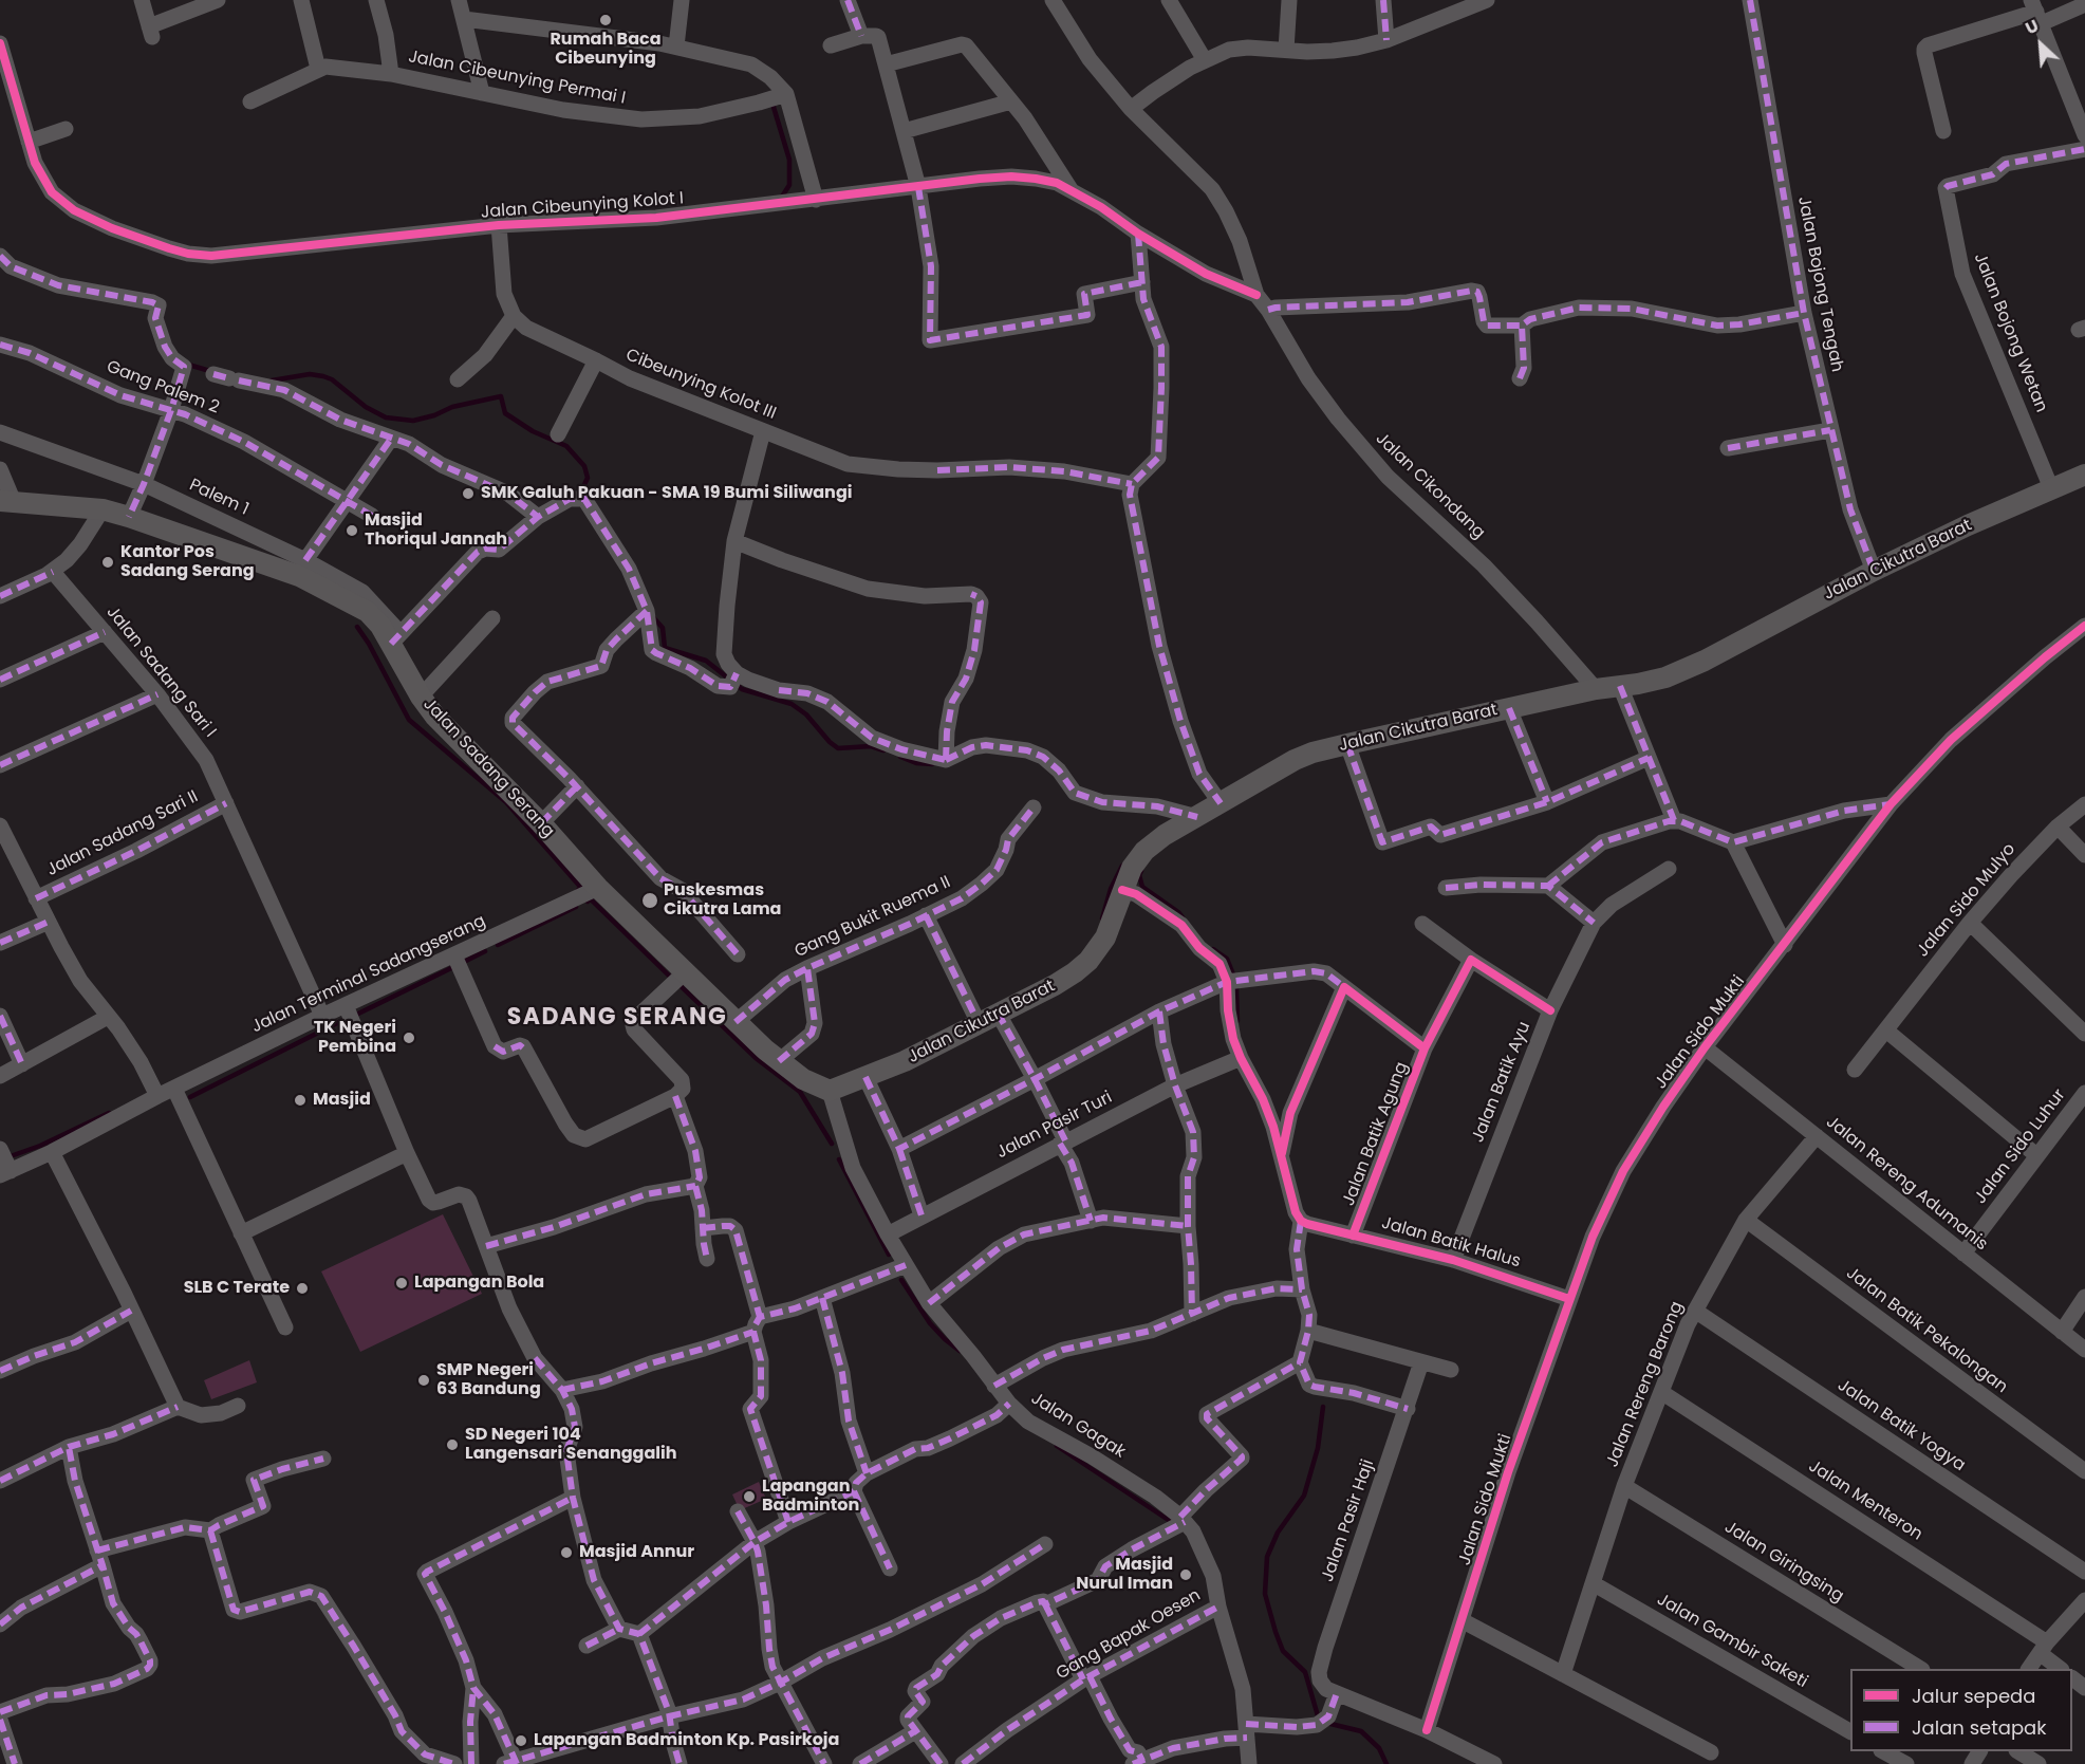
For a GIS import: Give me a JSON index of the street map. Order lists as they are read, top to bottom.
{
  "streets": {
    "main road": ["Jalan Cikutra Barat", "Jalan Sadang Serang"],
    "street": [
      "Jalan Cibeunying Permai I",
      "Jalan Cibeunying Kolot I",
      "Jalan Bojong Tengah",
      "Jalan Bojong Wetan",
      "Cibeunying Kolot III",
      "Gang Palem 2",
      "Jalan Cikondang",
      "Palem 1",
      "Jalan Sadang Sari I",
      "Jalan Sadang Sari II",
      "Jalan Sido Mulyo",
      "Gang Bukit Ruema II",
      "Jalan Terminal Sadangserang",
      "Jalan Sido Mukti",
      "Jalan Batik Ayu",
      "Jalan Pasir Turi",
      "Jalan Batik Agung",
      "Jalan Sido Luhur",
      "Jalan Rereng Adumanis",
      "Jalan Batik Halus",
      "Jalan Batik Pekalongan",
      "Jalan Rereng Barong",
      "Jalan Gagak",
      "Jalan Batik Yogya",
      "Jalan Menteron",
      "Jalan Pasir Haji",
      "Jalan Giringsing",
      "Gang Bapak Oesen",
      "Jalan Gambir Saketi"
    ]
  },
  "crossings": [
    ["Jalan Cibeunying Kolot I", "Jalan Cikondang"],
    ["Jalan Bojong Tengah", "Jalan Cikutra Barat"],
    ["Jalan Bojong Wetan", "Jalan Cikutra Barat"],
    ["Jalan Cikondang", "Jalan Cikutra Barat"],
    ["Palem 1", "Jalan Sadang Serang"],
    ["Jalan Cikutra Barat", "Jalan Sadang Serang"],
    ["Jalan Cikutra Barat", "Jalan Gagak"],
    ["Jalan Sadang Sari I", "Jalan Sadang Sari II"],
    ["Jalan Sadang Sari I", "Jalan Terminal Sadangserang"],
    ["Jalan Sadang Serang", "Gang Bukit Ruema II"],
    ["Jalan Sadang Serang", "Jalan Terminal Sadangserang"],
    ["Jalan Sadang Serang", "Jalan Gagak"],
    ["Jalan Sido Mukti", "Jalan Rereng Adumanis"],
    ["Jalan Sido Mukti", "Jalan Batik Halus"],
    ["Jalan Sido Mukti", "Jalan Pasir Haji"],
    ["Jalan Batik Ayu", "Jalan Batik Halus"],
    ["Jalan Pasir Turi", "Jalan Gagak"],
    ["Jalan Batik Agung", "Jalan Batik Halus"],
    ["Jalan Sido Luhur", "Jalan Rereng Adumanis"],
    ["Jalan Rereng Adumanis", "Jalan Rereng Barong"],
    ["Jalan Batik Pekalongan", "Jalan Rereng Barong"],
    ["Jalan Rereng Barong", "Jalan Batik Yogya"],
    ["Jalan Rereng Barong", "Jalan Menteron"],
    ["Jalan Rereng Barong", "Jalan Giringsing"],
    ["Jalan Rereng Barong", "Jalan Gambir Saketi"],
    ["Jalan Gagak", "Gang Bapak Oesen"]
  ],
  "districts": ["SADANG SERANG"],
  "places": [
    "Rumah Baca Cibeunying",
    "SMK Galuh Pakuan - SMA 19 Bumi Siliwangi",
    "Masjid Thoriqul Jannah",
    "Kantor Pos Sadang Serang",
    "Puskesmas Cikutra Lama",
    "TK Negeri Pembina",
    "Masjid",
    "Lapangan Bola",
    "SLB C Terate",
    "SMP Negeri 63 Bandung",
    "SD Negeri 104 Langensari Senanggalih",
    "Lapangan Badminton",
    "Masjid Annur",
    "Masjid Nurul Iman",
    "Lapangan Badminton Kp. Pasirkoja"
  ],
  "legend": ["Jalur sepeda", "Jalan setapak"],
  "north": "top left"
}
